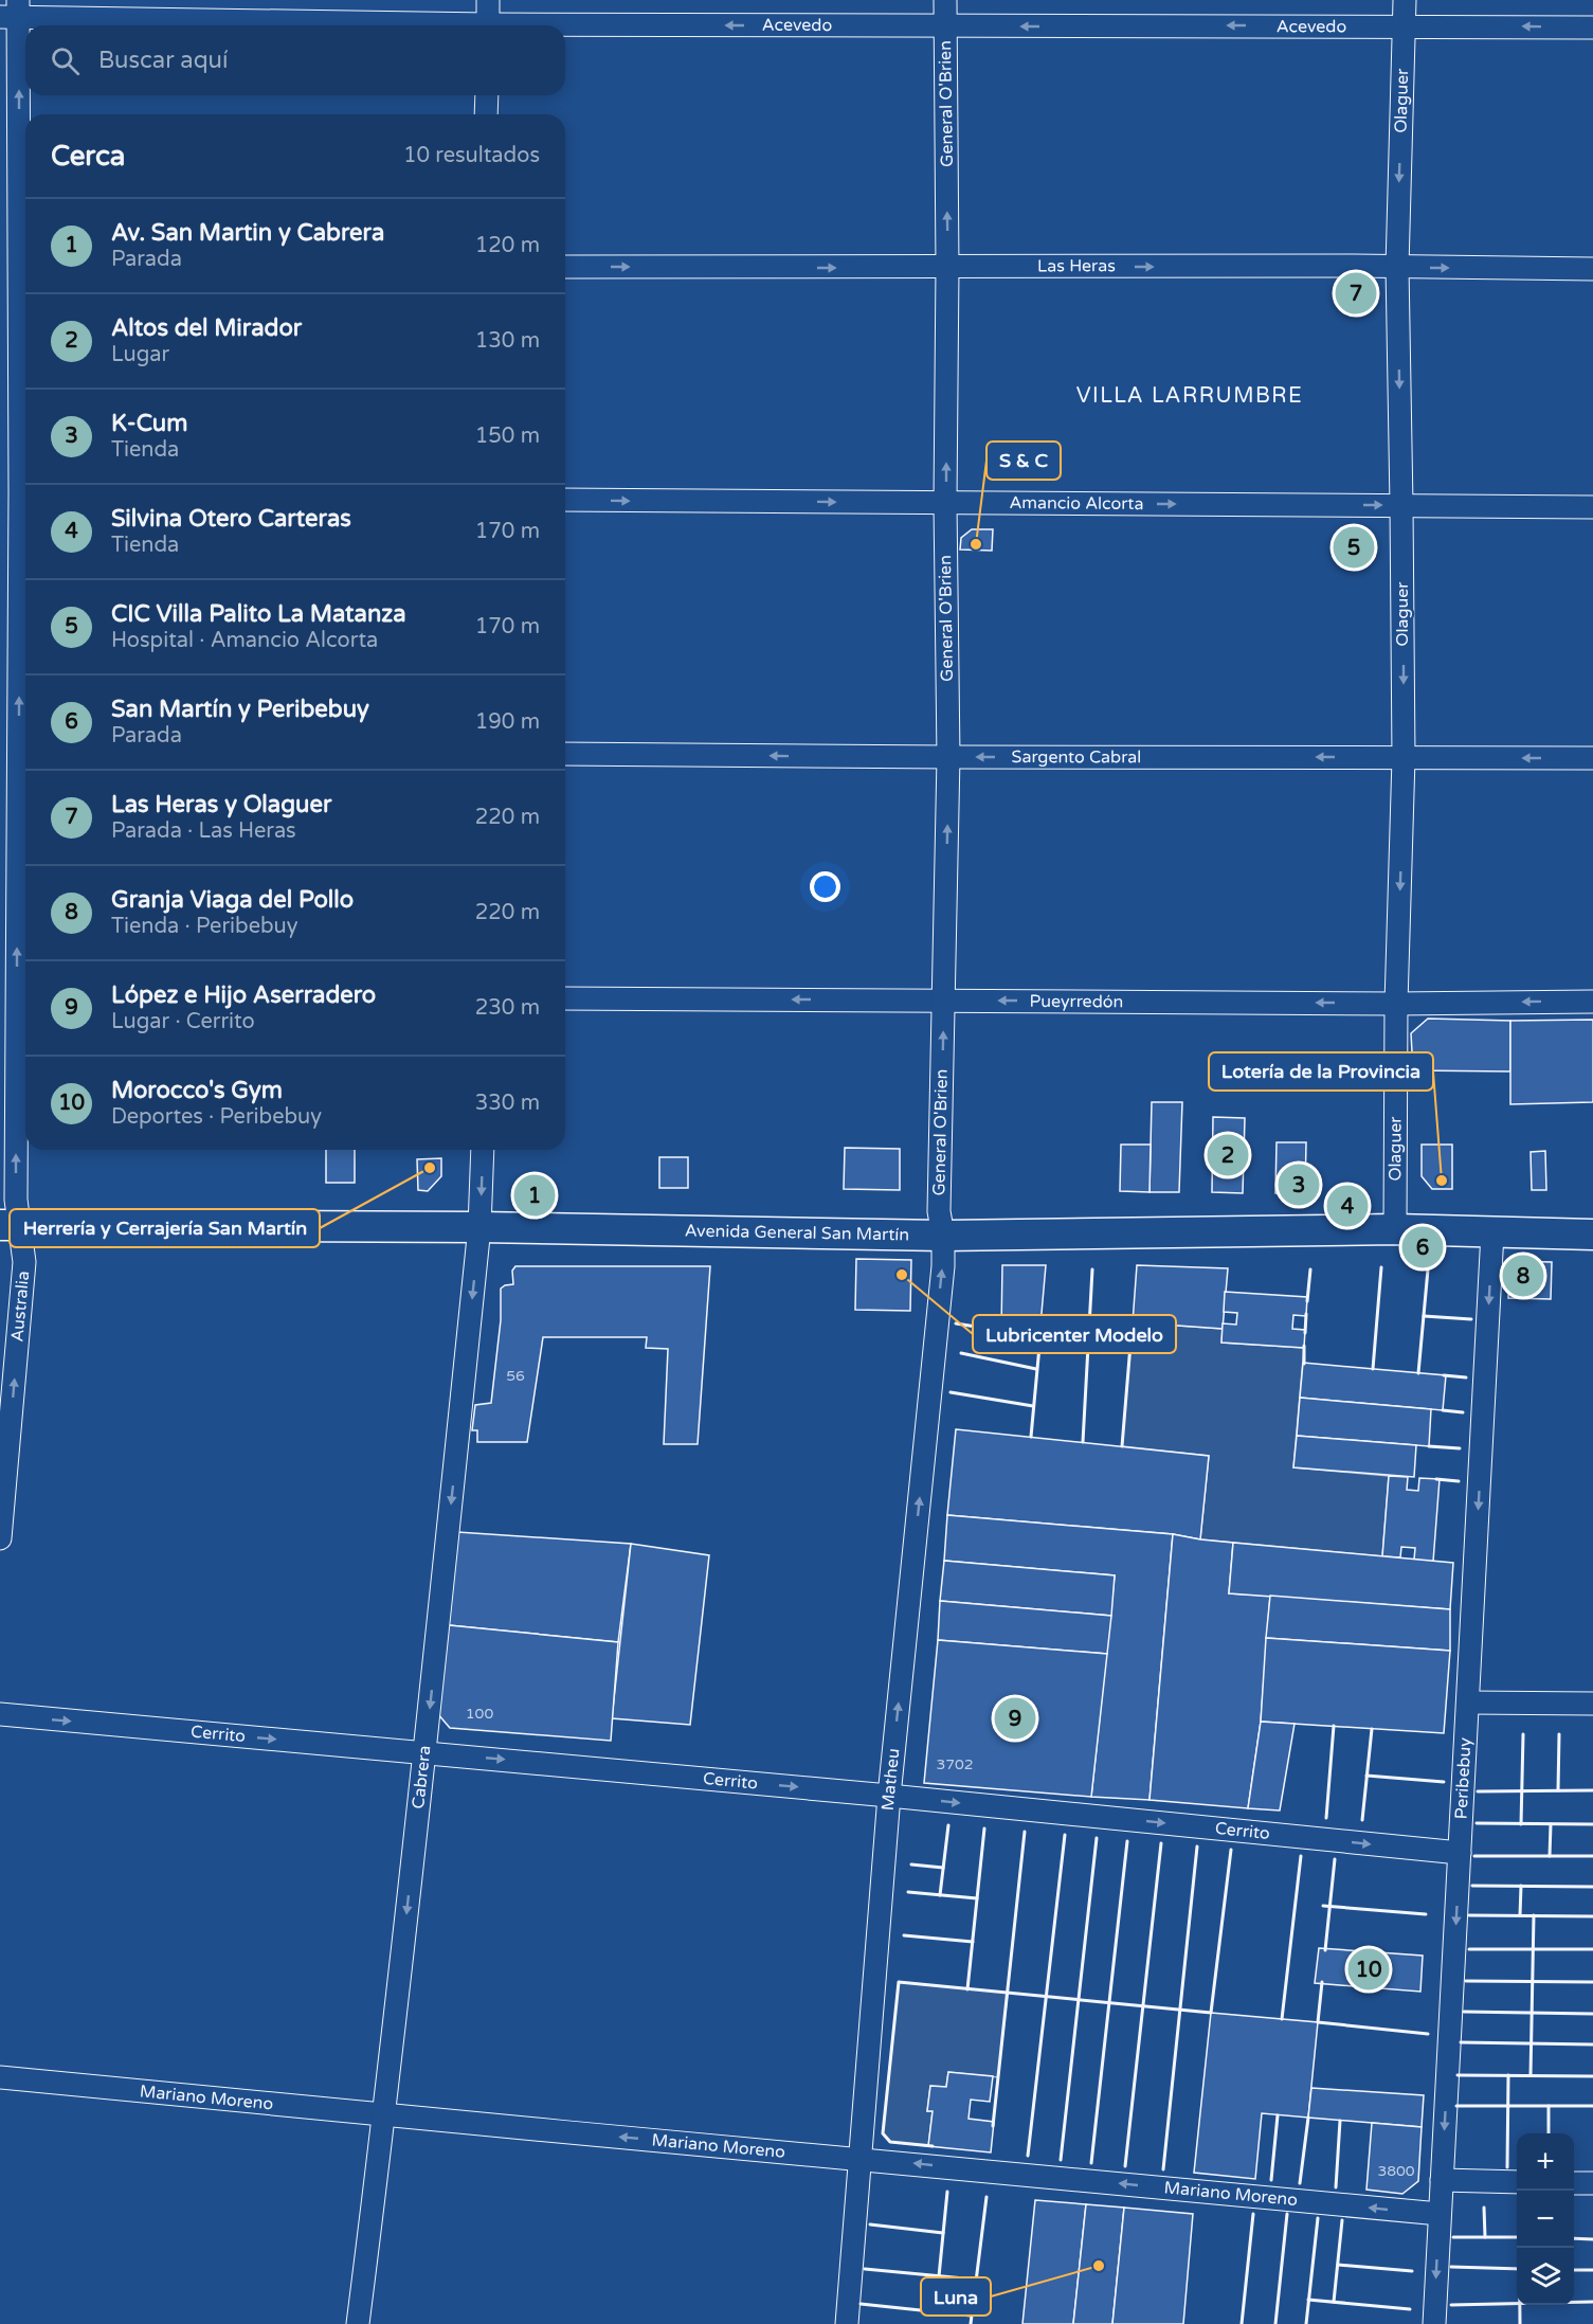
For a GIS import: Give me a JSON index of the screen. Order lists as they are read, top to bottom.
{
  "streets": {
    "main road": ["Avenida General San Martín"],
    "street": [
      "Acevedo",
      "Olaguer",
      "General O'Brien",
      "Las Heras",
      "Amancio Alcorta",
      "Sargento Cabral",
      "Pueyrredón",
      "Australia",
      "Cerrito",
      "Cabrera",
      "Peribebuy",
      "Matheu",
      "Mariano Moreno"
    ]
  },
  "crossings": [
    ["Acevedo", "Olaguer"],
    ["Acevedo", "General O'Brien"],
    ["Acevedo", "Australia"],
    ["Olaguer", "Las Heras"],
    ["Olaguer", "Amancio Alcorta"],
    ["Olaguer", "Sargento Cabral"],
    ["Olaguer", "Pueyrredón"],
    ["Olaguer", "Avenida General San Martín"],
    ["General O'Brien", "Las Heras"],
    ["General O'Brien", "Amancio Alcorta"],
    ["General O'Brien", "Sargento Cabral"],
    ["General O'Brien", "Pueyrredón"],
    ["General O'Brien", "Avenida General San Martín"],
    ["General O'Brien", "Matheu"],
    ["Avenida General San Martín", "Australia"],
    ["Avenida General San Martín", "Cabrera"],
    ["Avenida General San Martín", "Peribebuy"],
    ["Avenida General San Martín", "Matheu"],
    ["Cerrito", "Cabrera"],
    ["Cerrito", "Peribebuy"],
    ["Cerrito", "Matheu"],
    ["Cabrera", "Mariano Moreno"],
    ["Peribebuy", "Mariano Moreno"],
    ["Matheu", "Mariano Moreno"]
  ],
  "one_way": [
    "Acevedo",
    "Olaguer",
    "General O'Brien",
    "Las Heras",
    "Amancio Alcorta",
    "Sargento Cabral",
    "Pueyrredón",
    "Australia",
    "Cerrito",
    "Cabrera",
    "Peribebuy",
    "Matheu",
    "Mariano Moreno"
  ],
  "districts": ["VILLA LARRUMBRE"],
  "places": [
    "S & C",
    "Herrería y Cerrajería San Martín",
    "Lotería de la Provincia",
    "Lubricenter Modelo",
    "Luna"
  ],
  "house_numbers": [
    "56",
    "100",
    "3702",
    "3800"
  ],
  "page": {
    "search": "Buscar aquí",
    "heading": ["Cerca", "10 resultados"],
    "list": [
      {
        "mark": "1",
        "name": "Av. San Martin y Cabrera",
        "note": "Parada",
        "value": "120 m"
      },
      {
        "mark": "2",
        "name": "Altos del Mirador",
        "note": "Lugar",
        "value": "130 m"
      },
      {
        "mark": "3",
        "name": "K-Cum",
        "note": "Tienda",
        "value": "150 m"
      },
      {
        "mark": "4",
        "name": "Silvina Otero Carteras",
        "note": "Tienda",
        "value": "170 m"
      },
      {
        "mark": "5",
        "name": "CIC Villa Palito La Matanza",
        "note": "Hospital · Amancio Alcorta",
        "value": "170 m"
      },
      {
        "mark": "6",
        "name": "San Martín y Peribebuy",
        "note": "Parada",
        "value": "190 m"
      },
      {
        "mark": "7",
        "name": "Las Heras y Olaguer",
        "note": "Parada · Las Heras",
        "value": "220 m"
      },
      {
        "mark": "8",
        "name": "Granja Viaga del Pollo",
        "note": "Tienda · Peribebuy",
        "value": "220 m"
      },
      {
        "mark": "9",
        "name": "López e Hijo Aserradero",
        "note": "Lugar · Cerrito",
        "value": "230 m"
      },
      {
        "mark": "10",
        "name": "Morocco's Gym",
        "note": "Deportes · Peribebuy",
        "value": "330 m"
      }
    ],
    "pins": [
      "7",
      "5",
      "2",
      "3",
      "1",
      "4",
      "6",
      "8",
      "9",
      "10"
    ],
    "map_buttons": ["+", "−"]
  }
}
